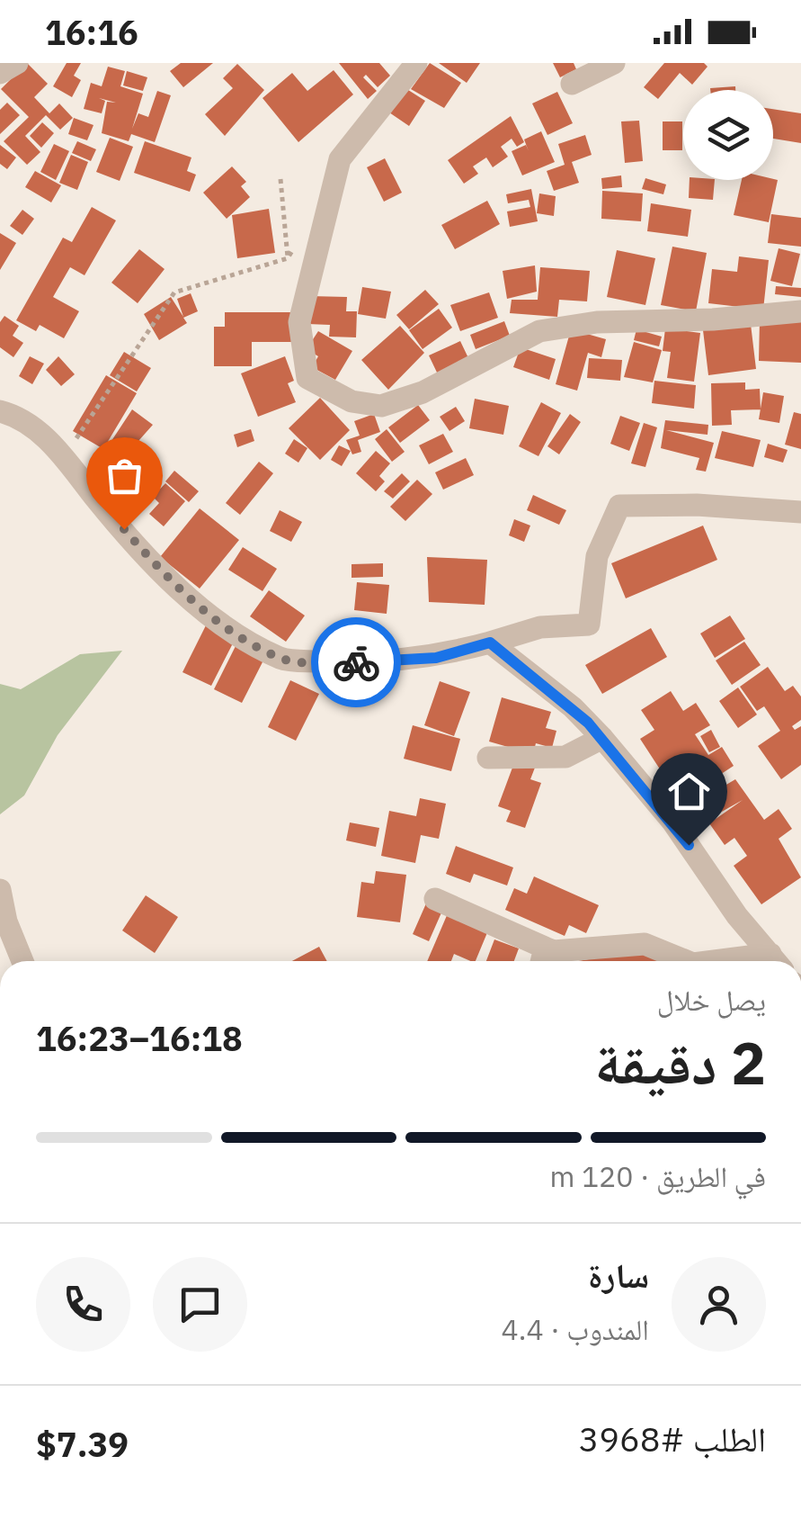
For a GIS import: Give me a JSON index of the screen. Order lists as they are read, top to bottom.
{
  "page": {
    "status": "16:16",
    "heading": ["2 دقيقة", "يصل خلال", "16:18–16:23"],
    "panel": [
      "سارة",
      "المندوب · 4.4",
      "الطلب #3968",
      "$7.39"
    ],
    "bar": "في الطريق · 120 m"
  }
}
